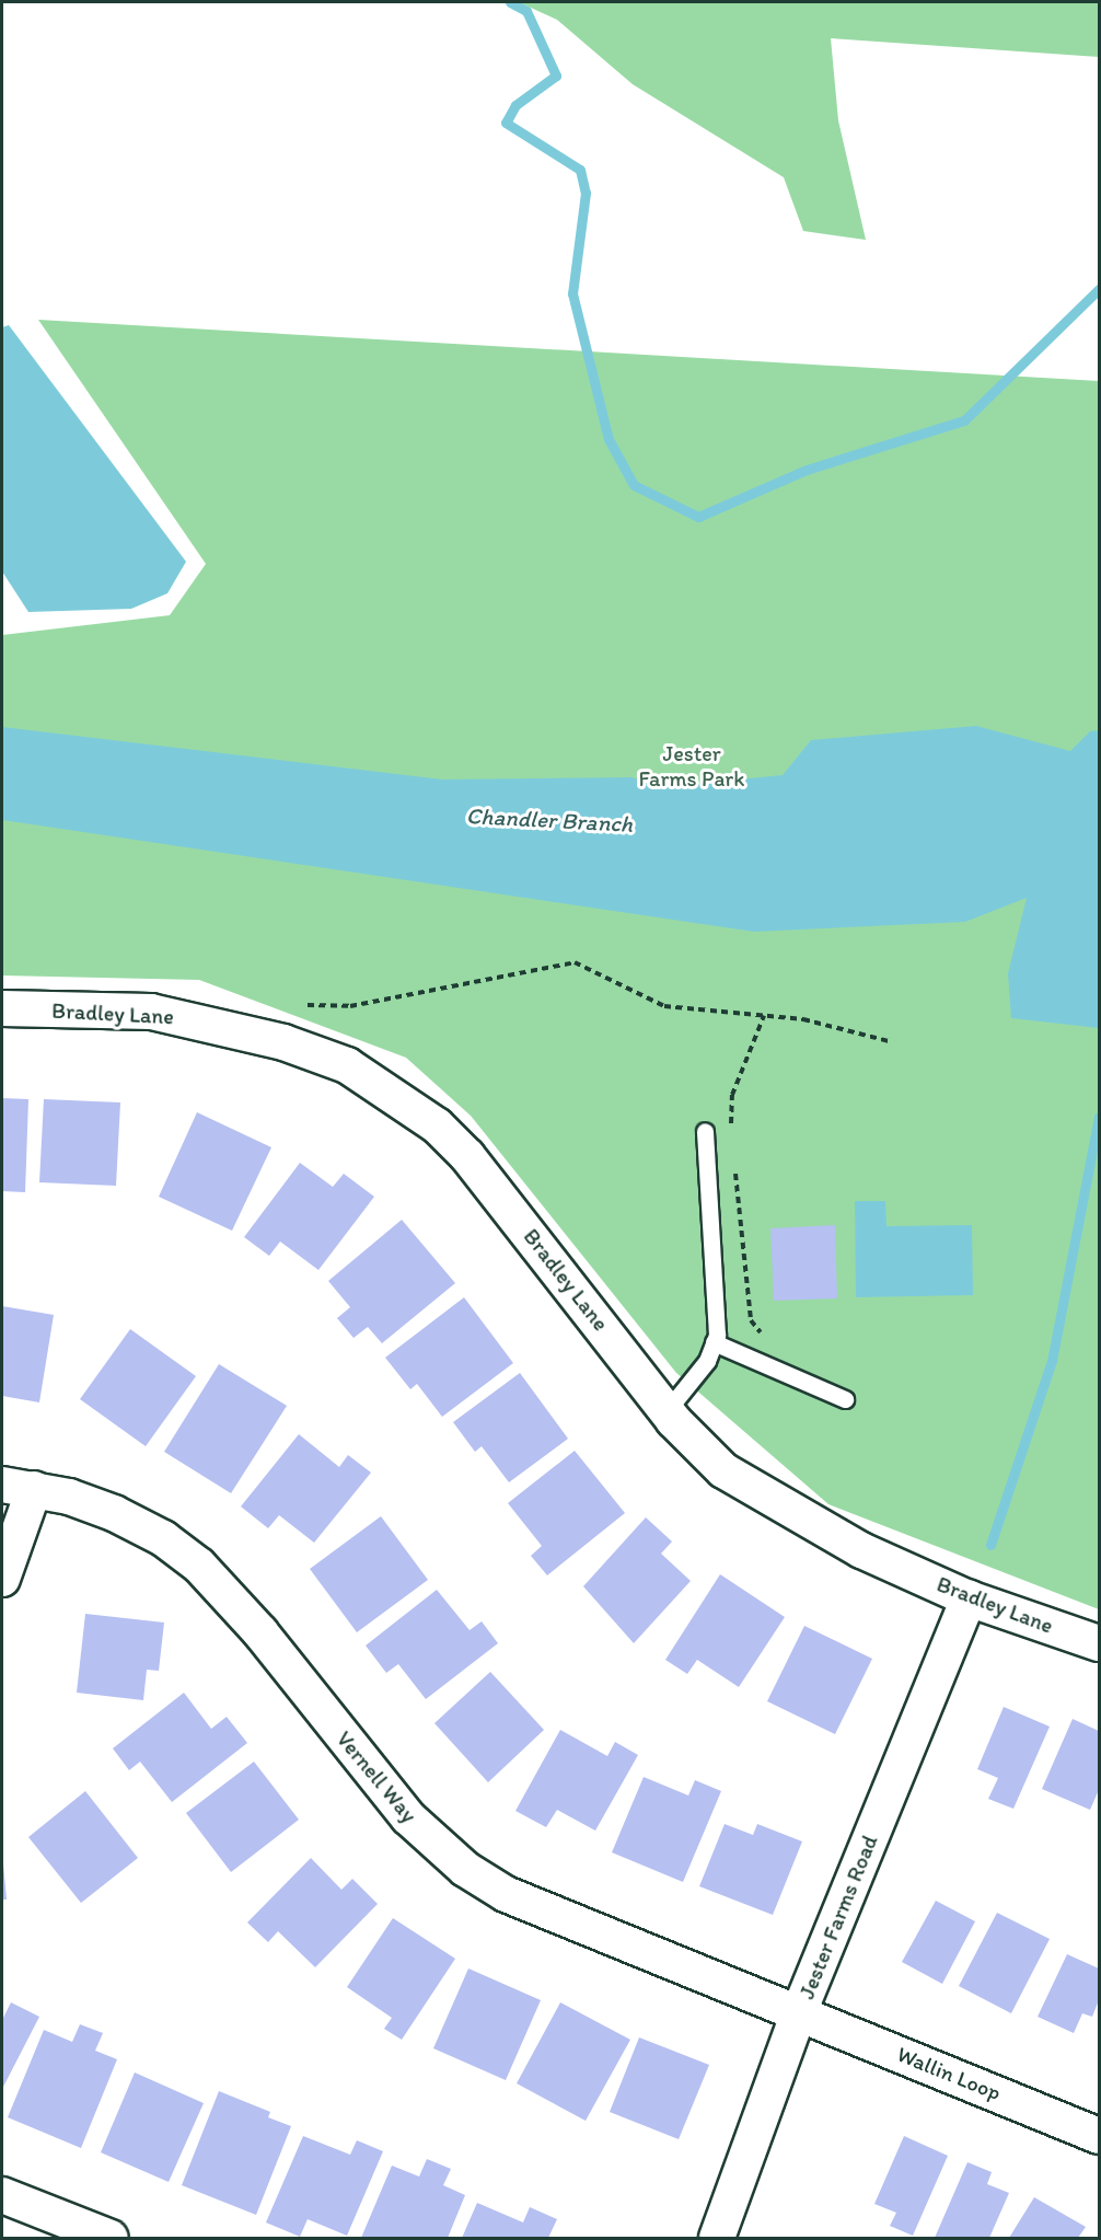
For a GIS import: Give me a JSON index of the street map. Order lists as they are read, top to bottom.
{
  "streets": {
    "street": [
      "Bradley Lane",
      "Vernell Way",
      "Jester Farms Road",
      "Wallin Loop"
    ]
  },
  "crossings": [
    ["Bradley Lane", "Jester Farms Road"],
    ["Vernell Way", "Jester Farms Road"],
    ["Vernell Way", "Wallin Loop"],
    ["Jester Farms Road", "Wallin Loop"]
  ],
  "water": ["Chandler Branch"],
  "parks": ["Jester Farms Park"]
}
